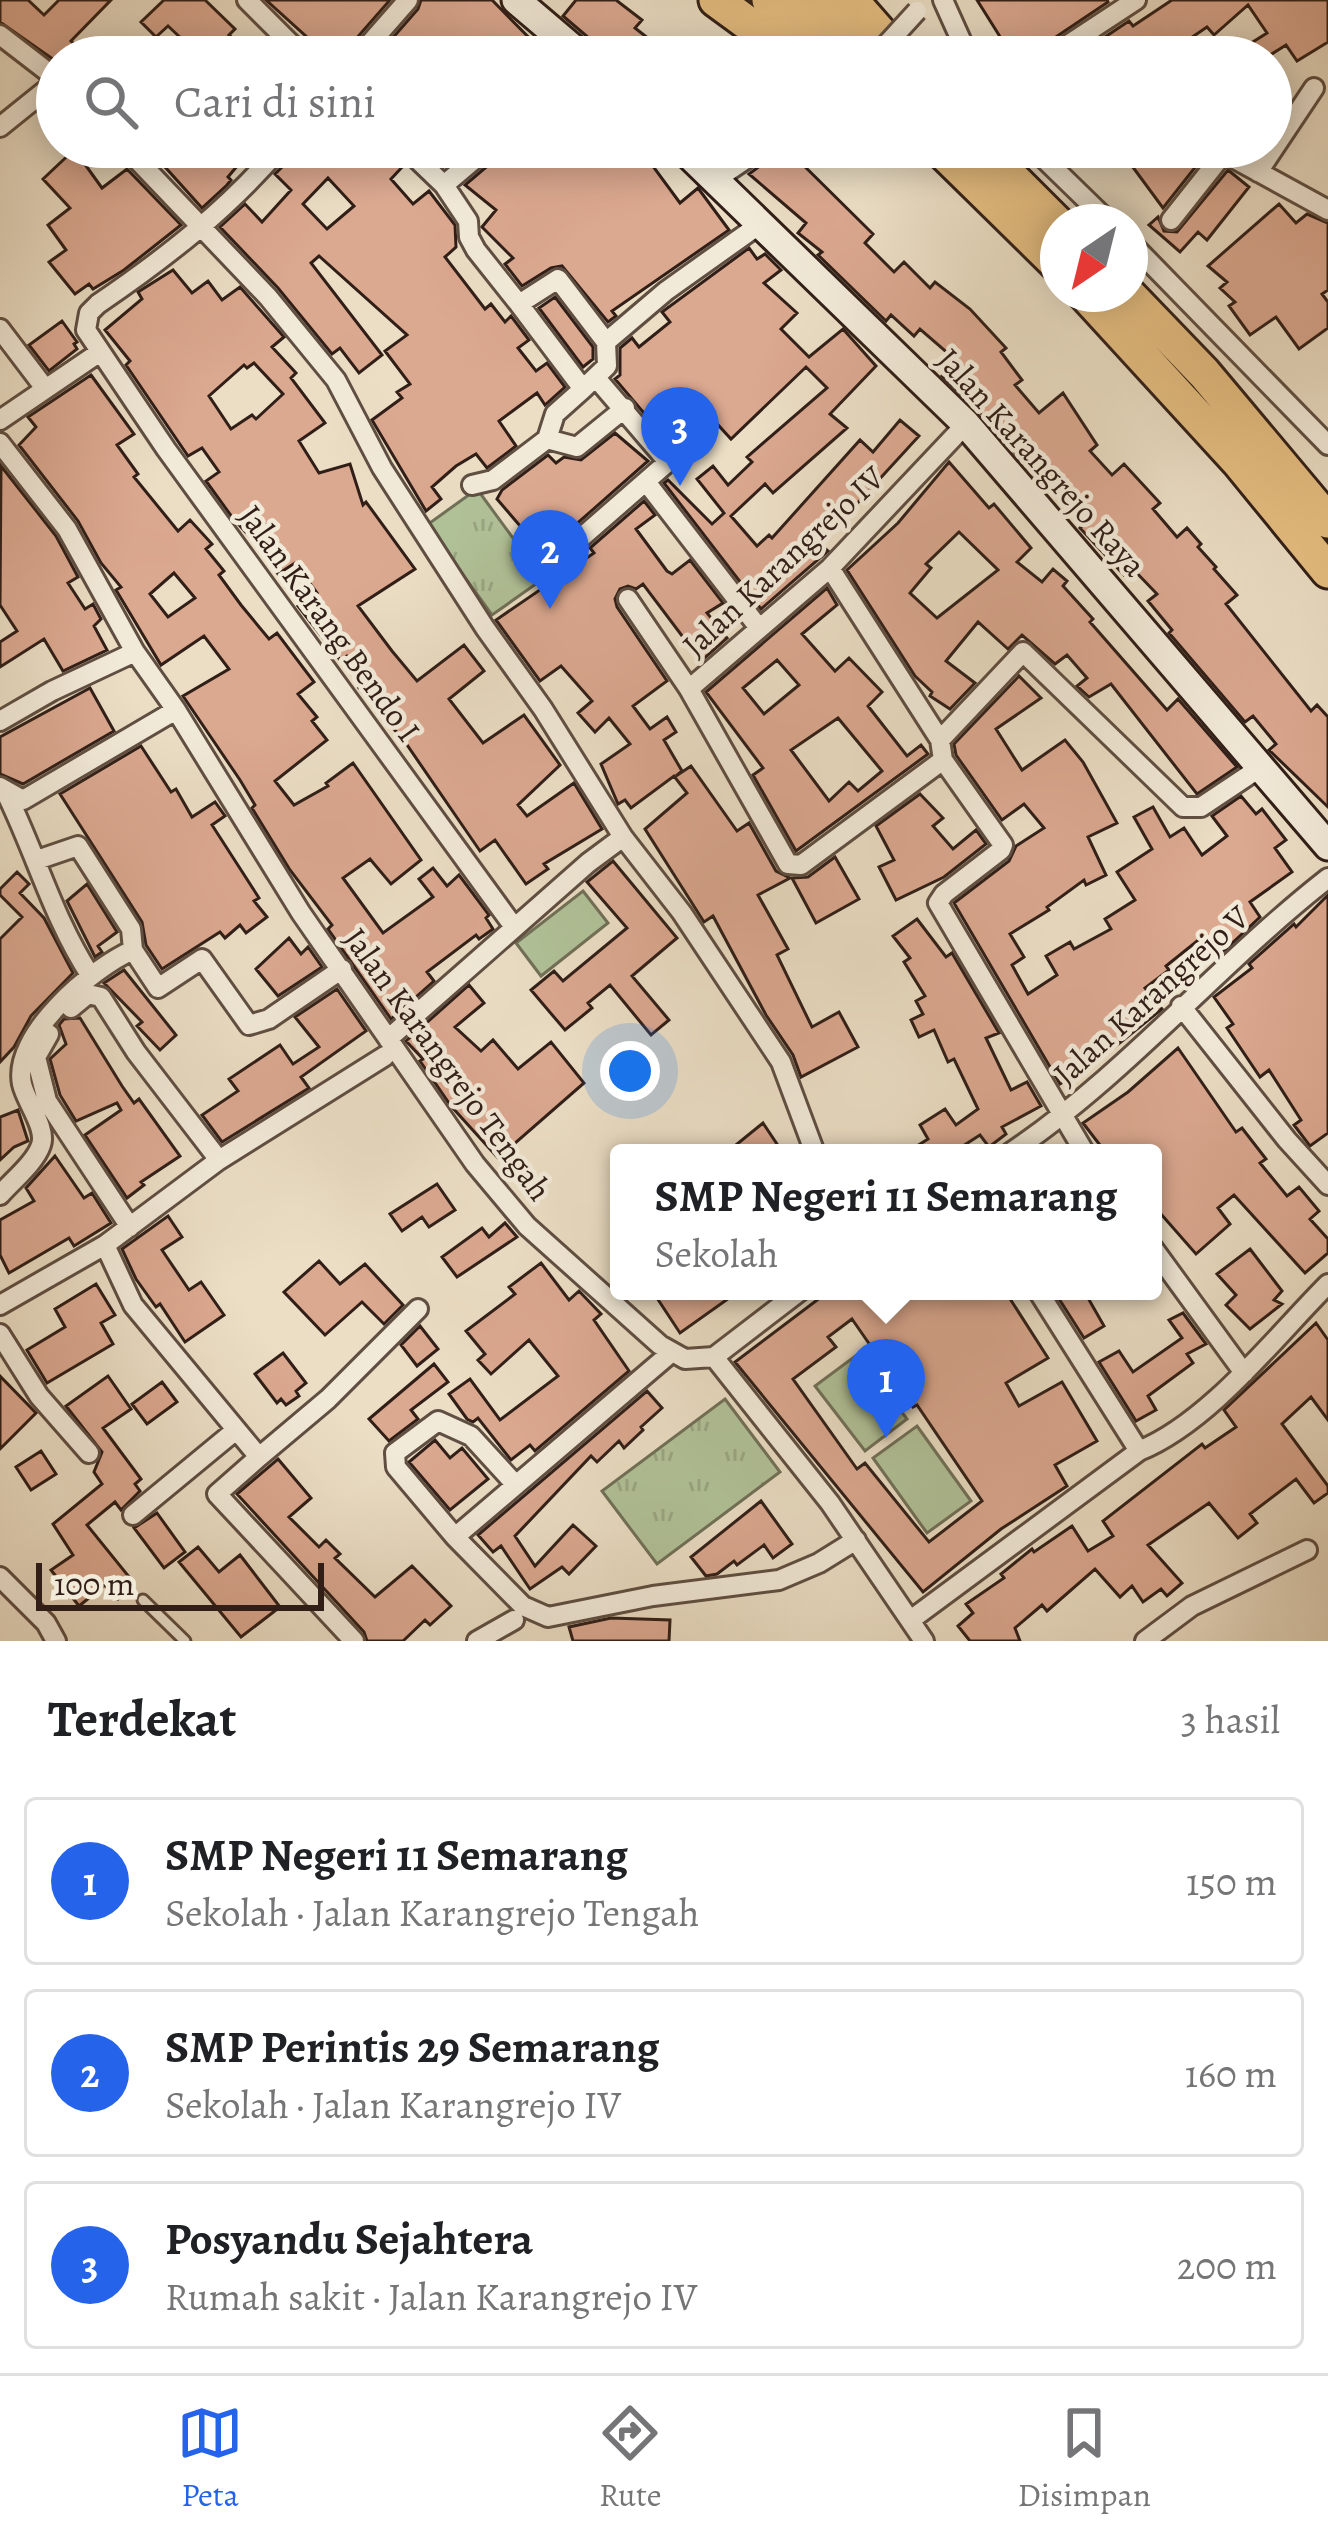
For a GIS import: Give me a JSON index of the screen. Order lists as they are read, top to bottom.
{
  "streets": {
    "main road": ["Jalan Karangrejo Raya"],
    "street": [
      "Jalan Karangrejo IV",
      "Jalan Karang Bendo I",
      "Jalan Karangrejo V",
      "Jalan Karangrejo Tengah"
    ]
  },
  "crossings": [
    ["Jalan Karangrejo Raya", "Jalan Karangrejo IV"]
  ],
  "scale_bar": "100 m",
  "north": "bottom left",
  "page": {
    "search": "Cari di sini",
    "pins": ["3", "2", "1"],
    "popup": ["SMP Negeri 11 Semarang", "Sekolah"],
    "scale": "100 m",
    "heading": ["Terdekat", "3 hasil"],
    "list": [
      {
        "mark": "1",
        "name": "SMP Negeri 11 Semarang",
        "note": "Sekolah · Jalan Karangrejo Tengah",
        "value": "150 m"
      },
      {
        "mark": "2",
        "name": "SMP Perintis 29 Semarang",
        "note": "Sekolah · Jalan Karangrejo IV",
        "value": "160 m"
      },
      {
        "mark": "3",
        "name": "Posyandu Sejahtera",
        "note": "Rumah sakit · Jalan Karangrejo IV",
        "value": "200 m"
      }
    ],
    "nav": ["Peta", "Rute", "Disimpan"]
  }
}
